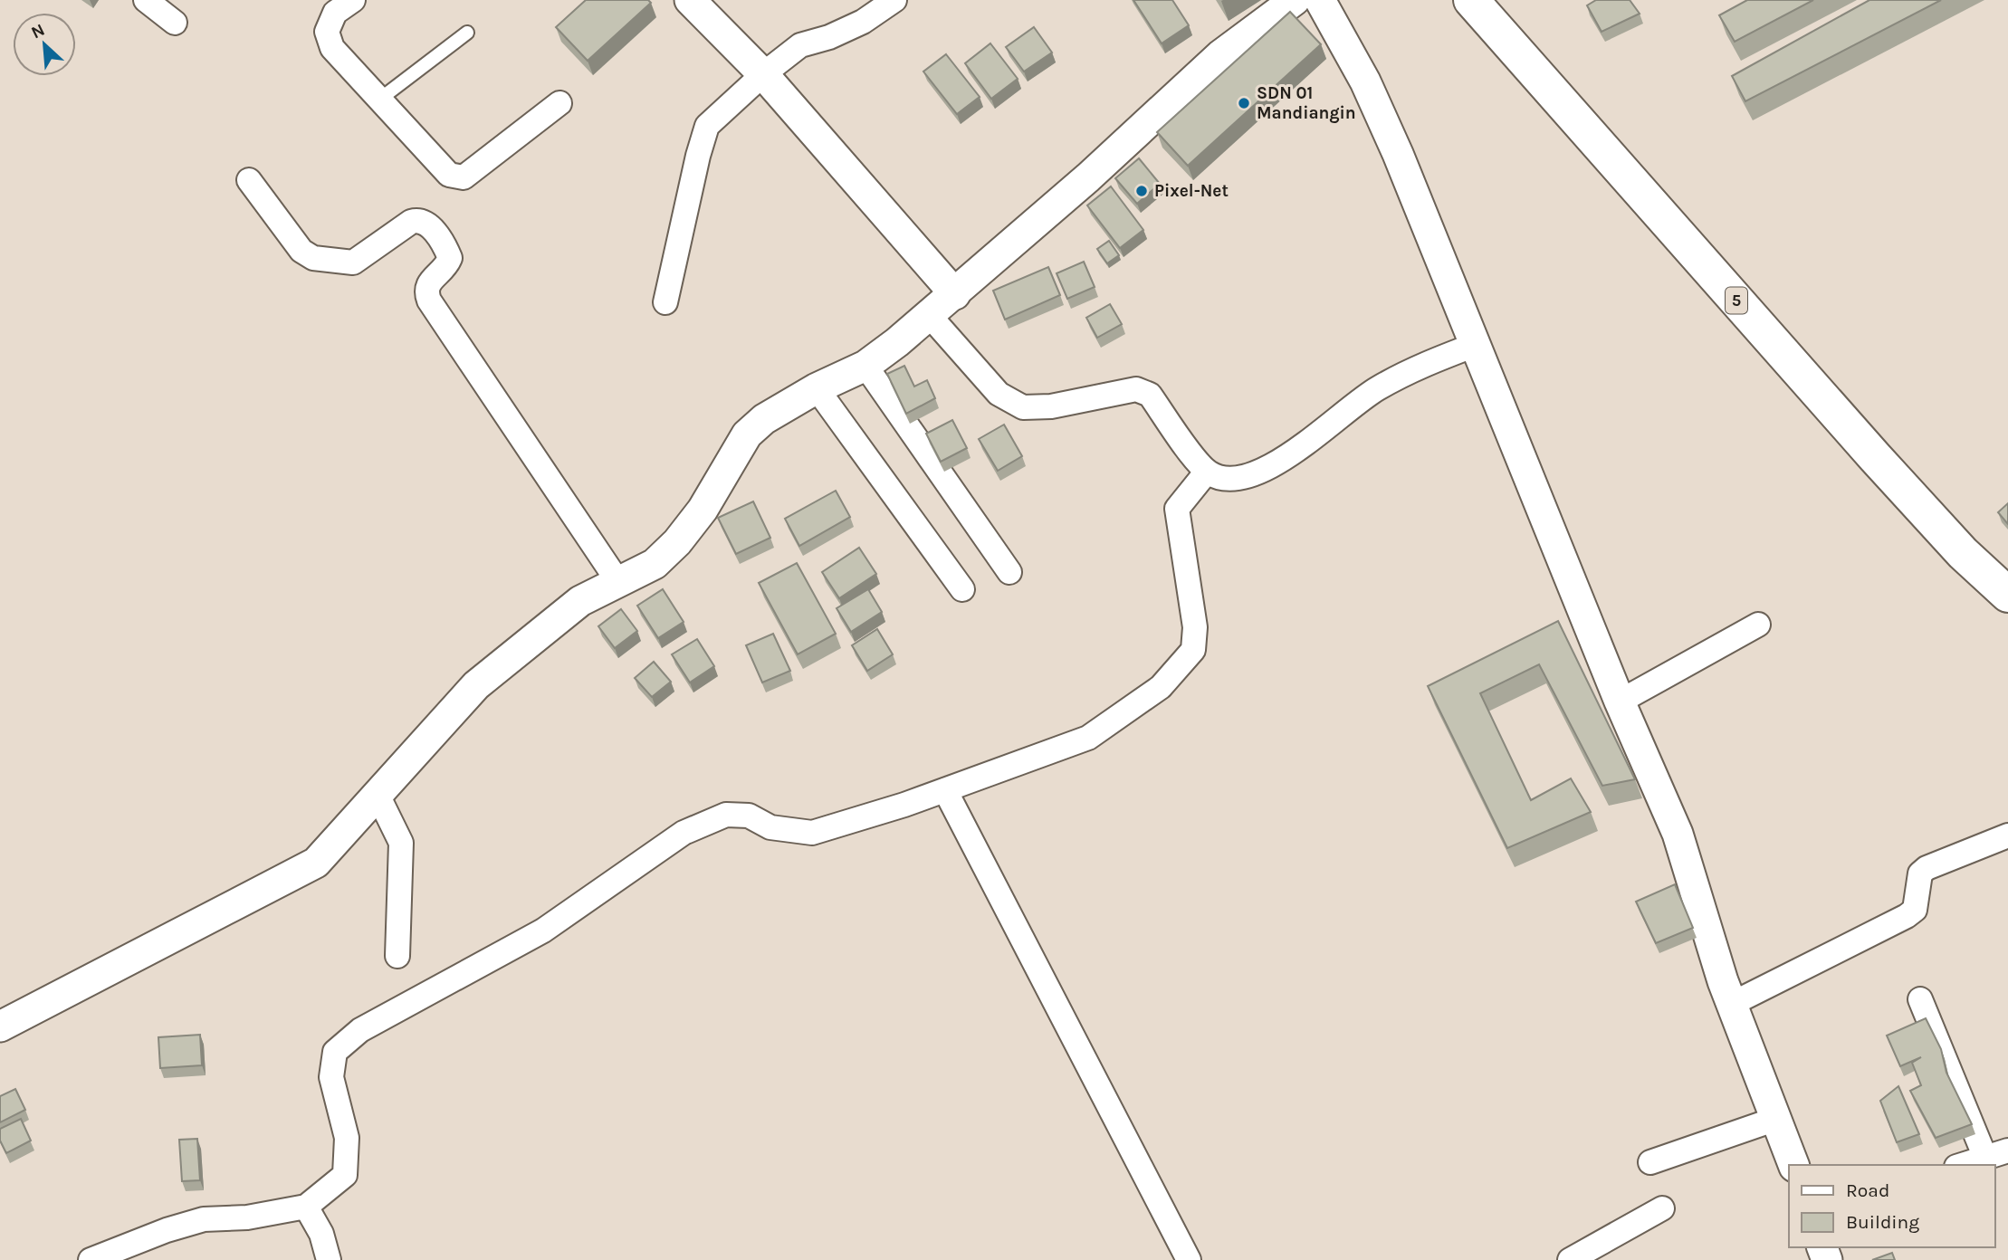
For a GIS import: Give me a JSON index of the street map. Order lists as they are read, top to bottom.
{
  "streets": {
    "highway": ["5"]
  },
  "places": ["SDN 01 Mandiangin", "Pixel-Net"],
  "legend": ["Road", "Building"],
  "north": "top left"
}
